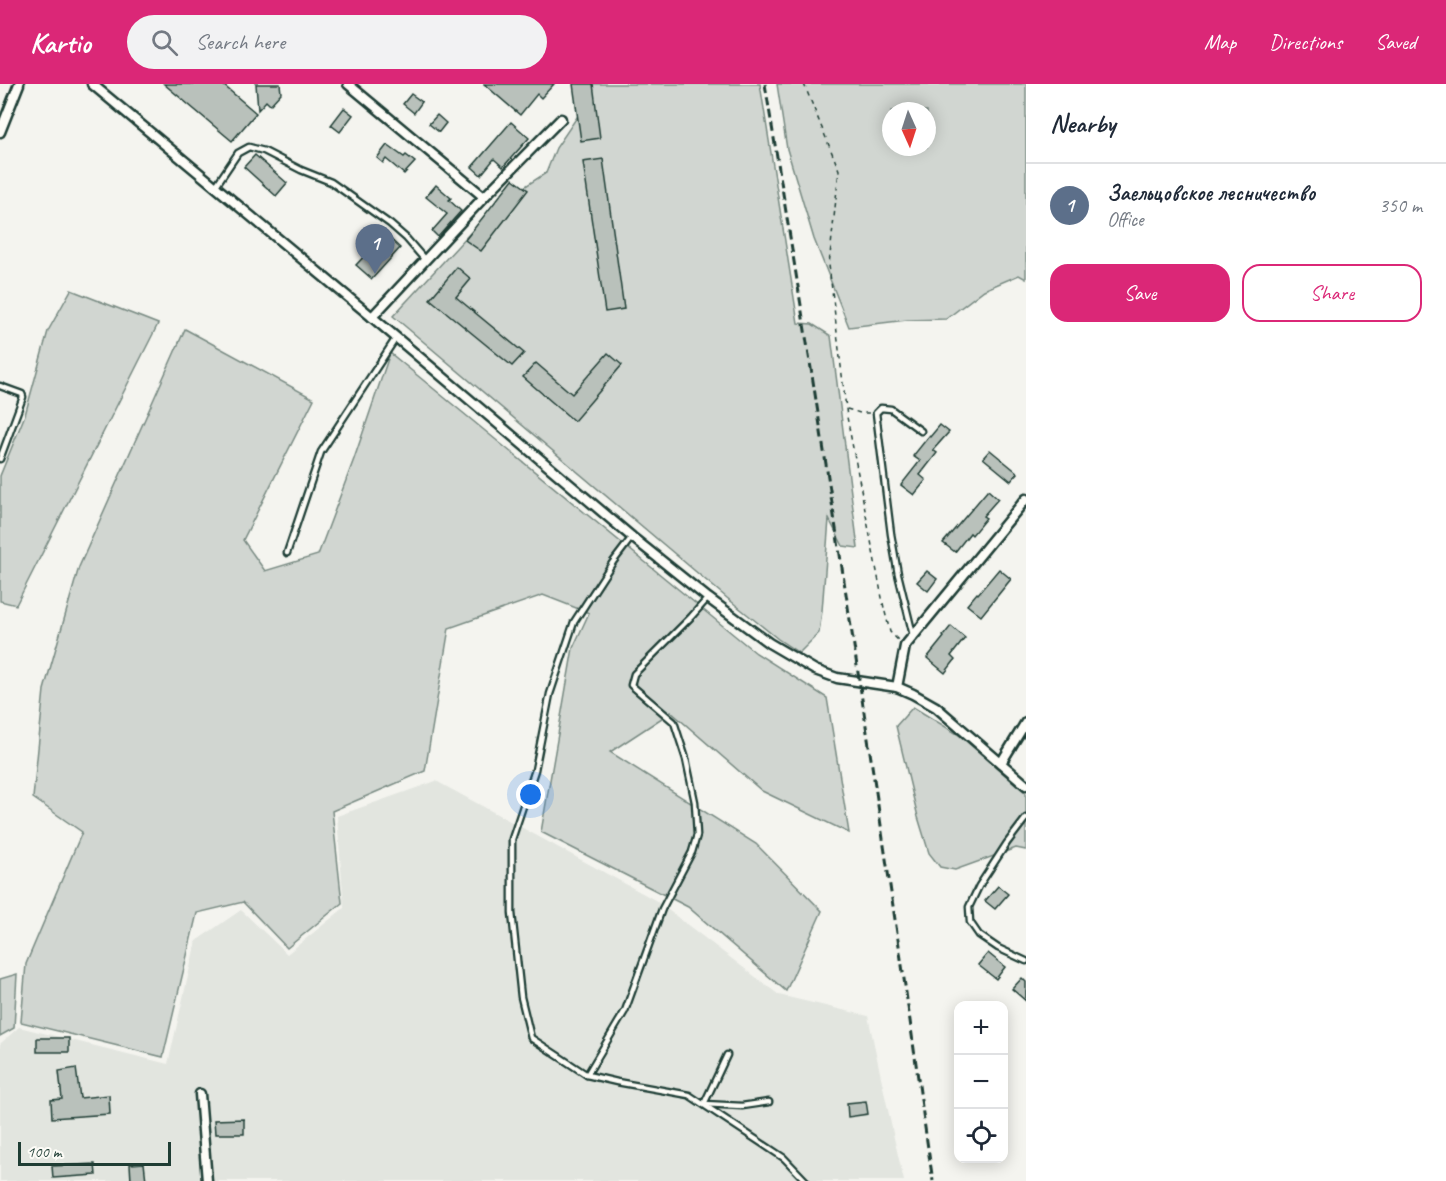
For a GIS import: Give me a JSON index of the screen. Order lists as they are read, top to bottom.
{
  "scale_bar": "100 m",
  "north": "bottom",
  "page": {
    "header": "Kartio",
    "search": "Search here",
    "nav": ["Map", "Directions", "Saved"],
    "heading": "Nearby",
    "list": [
      {
        "mark": "1",
        "name": "Заельцовское лесничество",
        "note": "Office",
        "value": "350 m"
      }
    ],
    "pins": "1",
    "buttons": ["Save", "Share"],
    "map_buttons": ["+", "−"],
    "scale": "100 m"
  }
}
